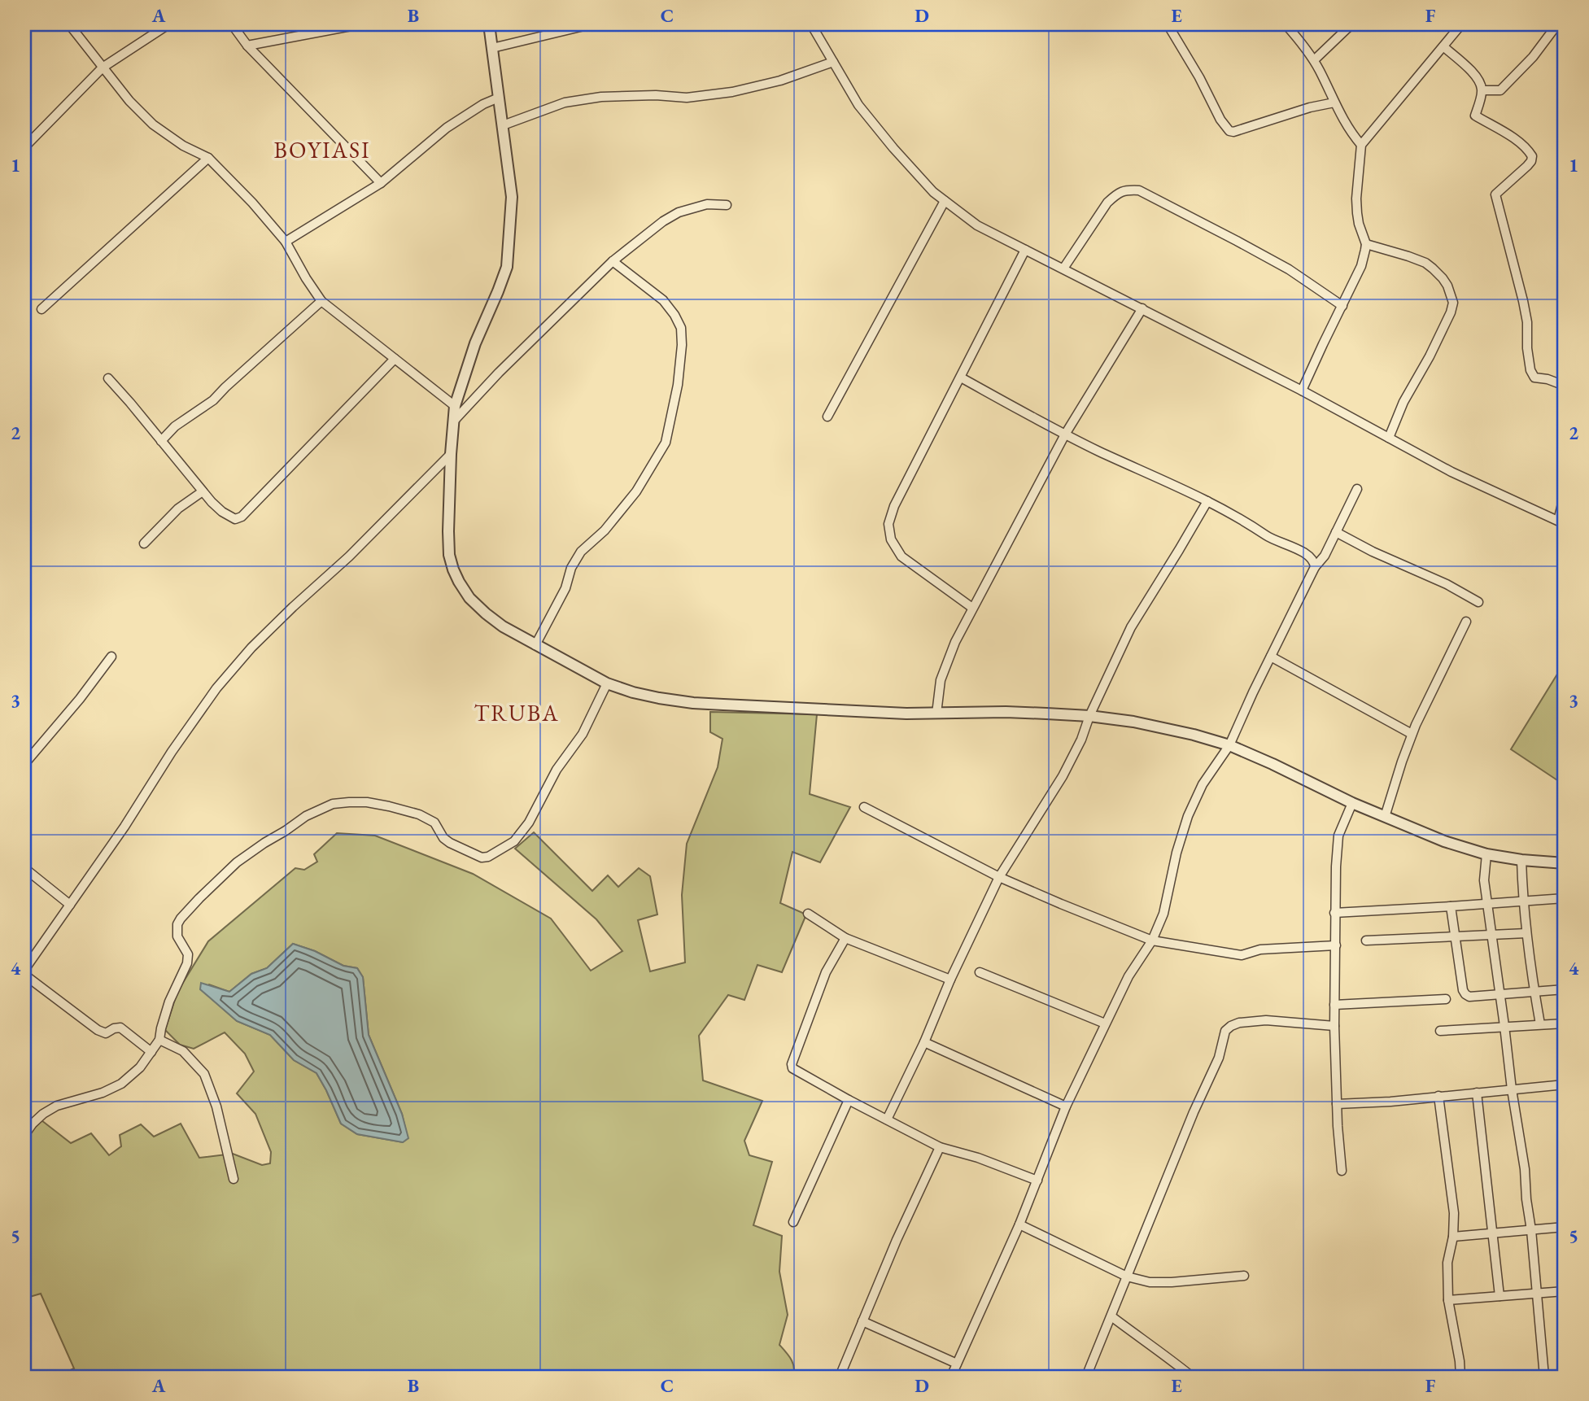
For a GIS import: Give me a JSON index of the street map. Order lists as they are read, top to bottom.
{
  "districts": ["BOYIASI", "TRUBA"],
  "grid": {
    "columns": [
      "A",
      "B",
      "C",
      "D",
      "E",
      "F"
    ],
    "rows": [
      "1",
      "2",
      "3",
      "4",
      "5"
    ]
  }
}
